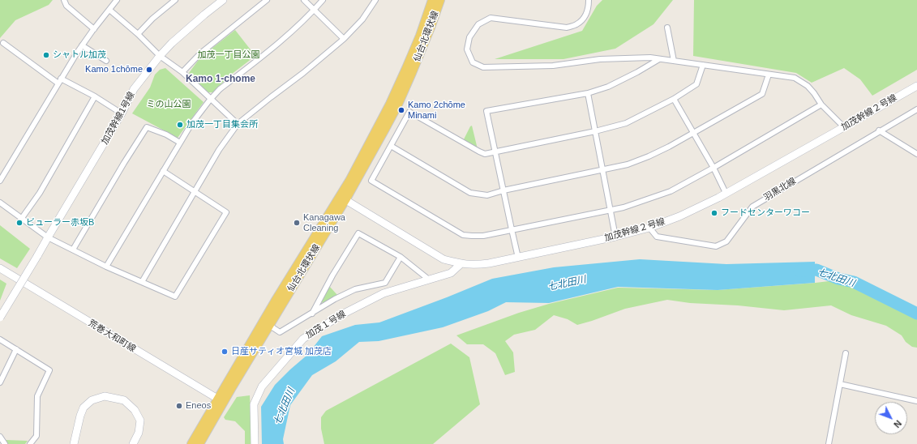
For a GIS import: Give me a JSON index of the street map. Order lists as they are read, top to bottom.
{
  "streets": {
    "main road": ["仙台北環状線"],
    "street": [
      "加茂幹線２号線",
      "加茂幹線1号線",
      "羽黒北線",
      "加茂１号線",
      "荒巻大和町線"
    ]
  },
  "crossings": [
    ["仙台北環状線", "加茂幹線２号線"],
    ["仙台北環状線", "荒巻大和町線"],
    ["加茂幹線２号線", "羽黒北線"],
    ["加茂幹線２号線", "加茂１号線"]
  ],
  "districts": ["Kamo 1-chome"],
  "water": ["七北田川"],
  "parks": ["加茂一丁目公園", "ミの山公園"],
  "places": [
    "シャトル加茂",
    "Kamo 1chōme",
    "Kamo 2chōme Minami",
    "加茂一丁目集会所",
    "フードセンターワコー",
    "ビューラー赤坂B",
    "Kanagawa Cleaning",
    "日産サティオ宮城 加茂店",
    "Eneos"
  ],
  "north": "bottom right"
}
